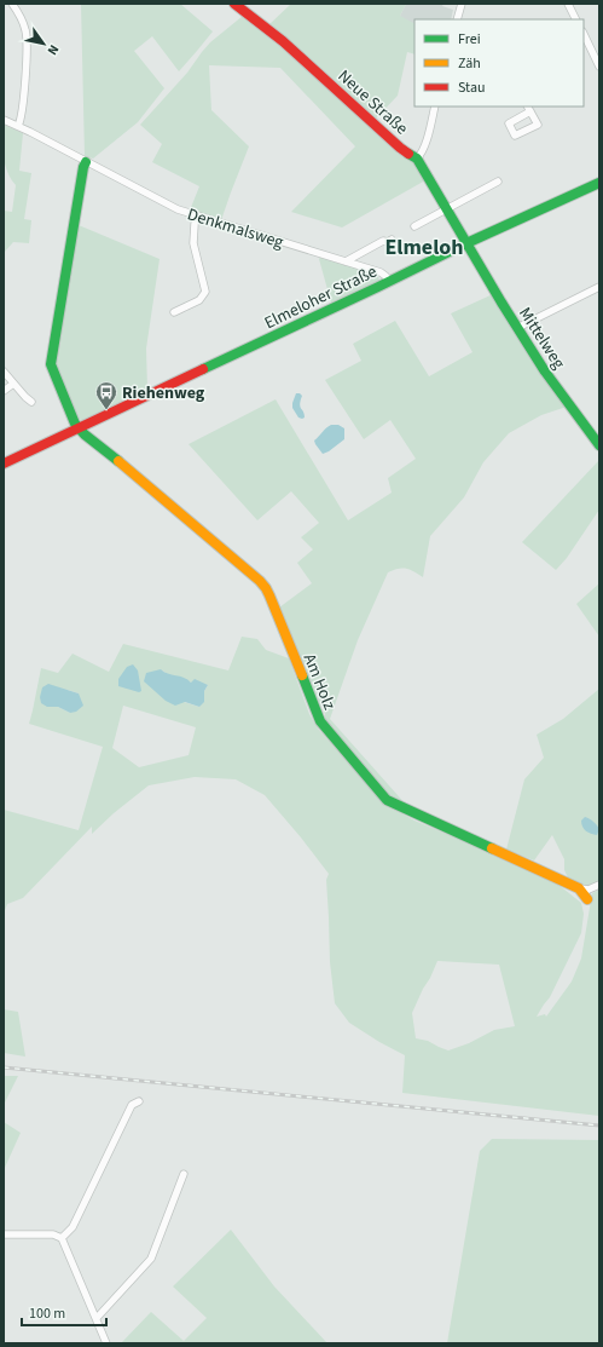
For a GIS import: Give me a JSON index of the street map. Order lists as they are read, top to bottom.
{
  "streets": {
    "street": [
      "Neue Straße",
      "Denkmalsweg",
      "Elmeloher Straße",
      "Mittelweg",
      "Am Holz"
    ]
  },
  "crossings": [
    ["Neue Straße", "Elmeloher Straße"],
    ["Neue Straße", "Mittelweg"],
    ["Denkmalsweg", "Elmeloher Straße"],
    ["Elmeloher Straße", "Mittelweg"],
    ["Elmeloher Straße", "Am Holz"]
  ],
  "districts": ["Elmeloh"],
  "places": {
    "bus stop": ["Riehenweg"]
  },
  "legend": ["Frei", "Zäh", "Stau"],
  "scale_bar": "100 m",
  "north": "bottom right"
}
